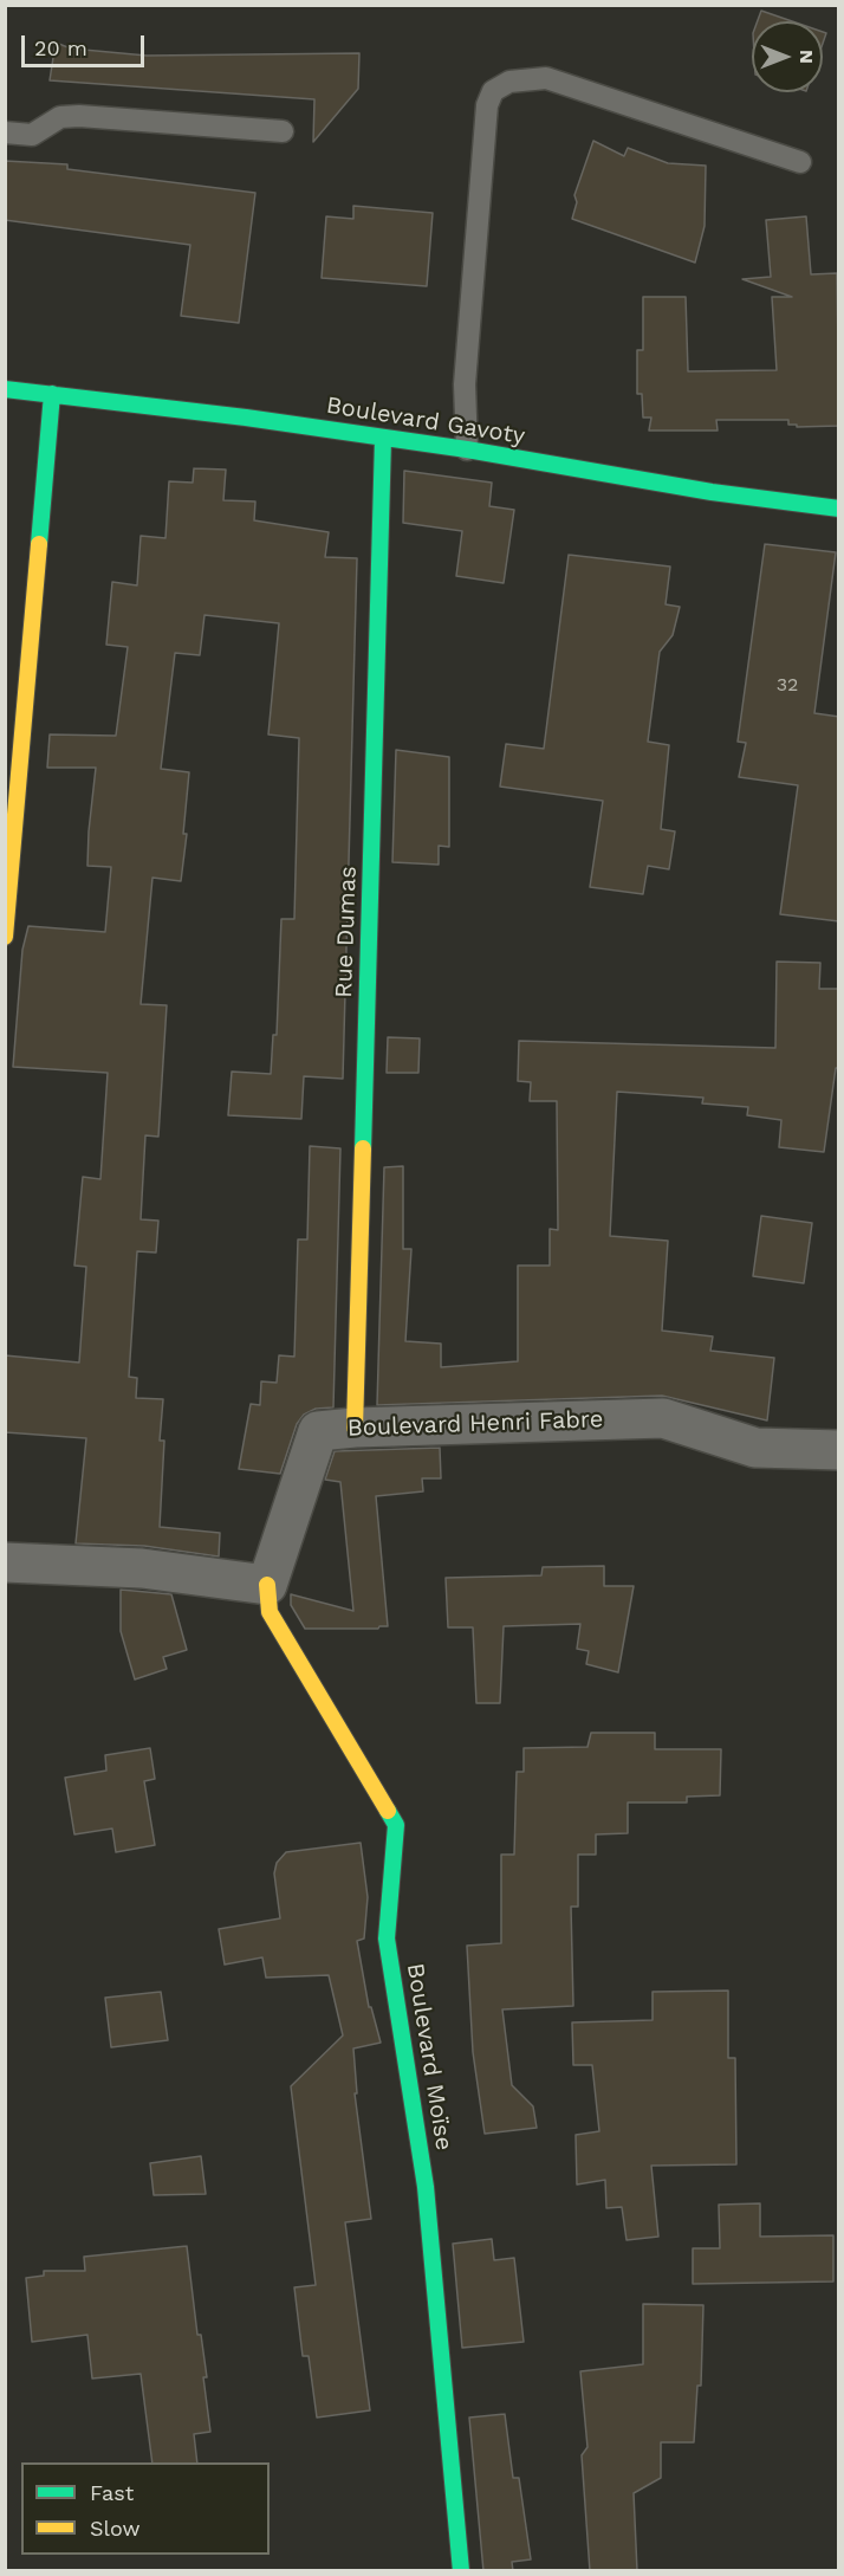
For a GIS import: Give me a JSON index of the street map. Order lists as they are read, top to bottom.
{
  "streets": {
    "street": [
      "Boulevard Gavoty",
      "Rue Dumas",
      "Boulevard Henri Fabre",
      "Boulevard Moïse"
    ]
  },
  "crossings": [
    ["Boulevard Gavoty", "Rue Dumas"],
    ["Rue Dumas", "Boulevard Henri Fabre"],
    ["Boulevard Henri Fabre", "Boulevard Moïse"]
  ],
  "house_numbers": ["32"],
  "legend": ["Fast", "Slow"],
  "scale_bar": "20 m",
  "north": "right"
}
